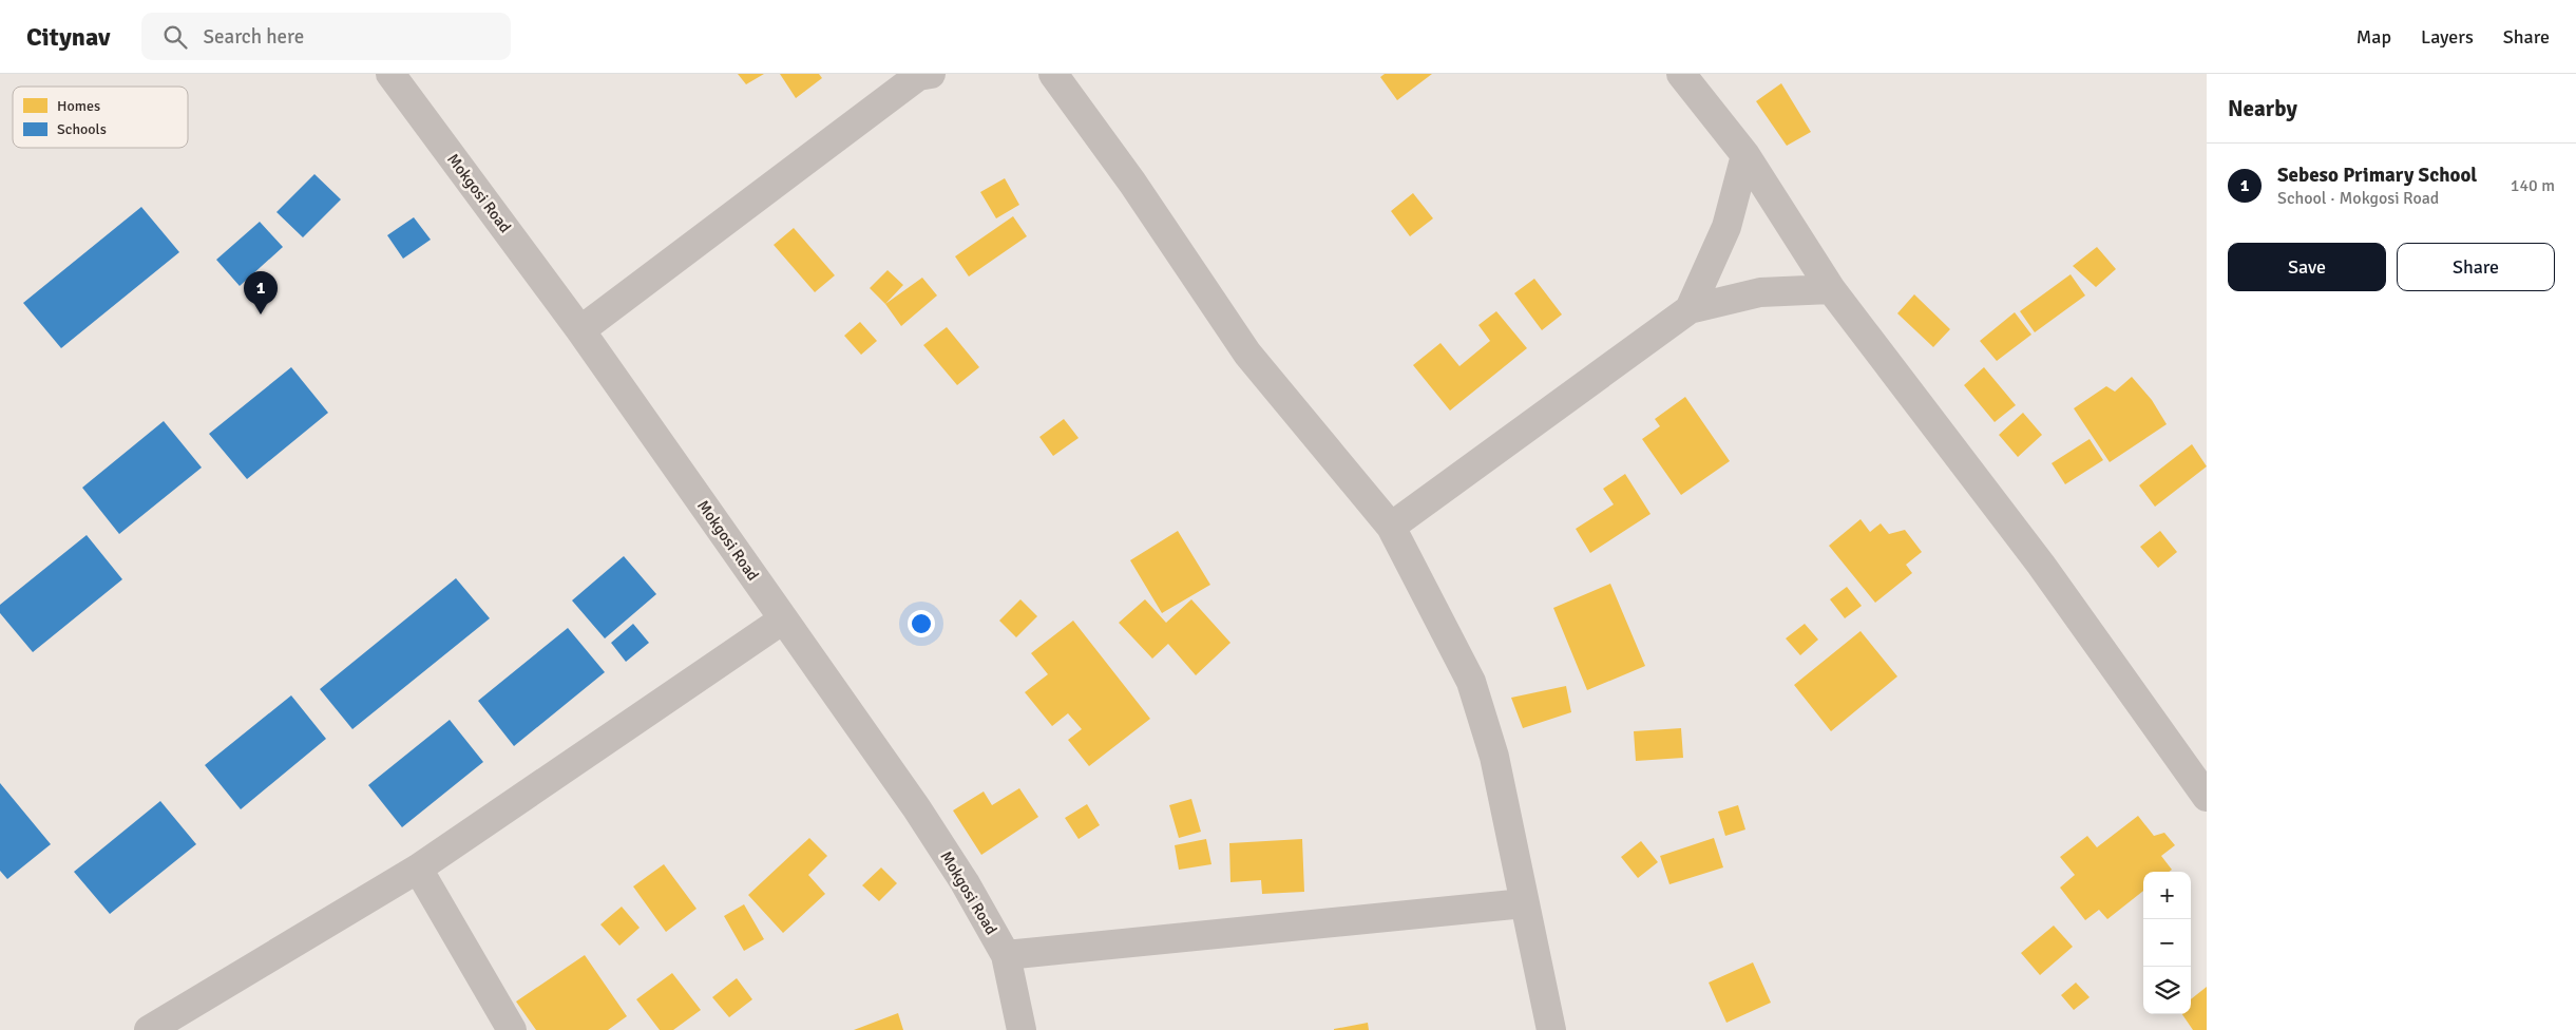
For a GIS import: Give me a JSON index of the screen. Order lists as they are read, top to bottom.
{
  "streets": {
    "street": ["Mokgosi Road"]
  },
  "legend": ["Homes", "Schools"],
  "page": {
    "header": "Citynav",
    "search": "Search here",
    "nav": ["Map", "Layers", "Share"],
    "heading": "Nearby",
    "list": [
      {
        "mark": "1",
        "name": "Sebeso Primary School",
        "note": "School · Mokgosi Road",
        "value": "140 m"
      }
    ],
    "buttons": ["Save", "Share"],
    "pins": "1",
    "map_buttons": ["+", "−"]
  }
}
